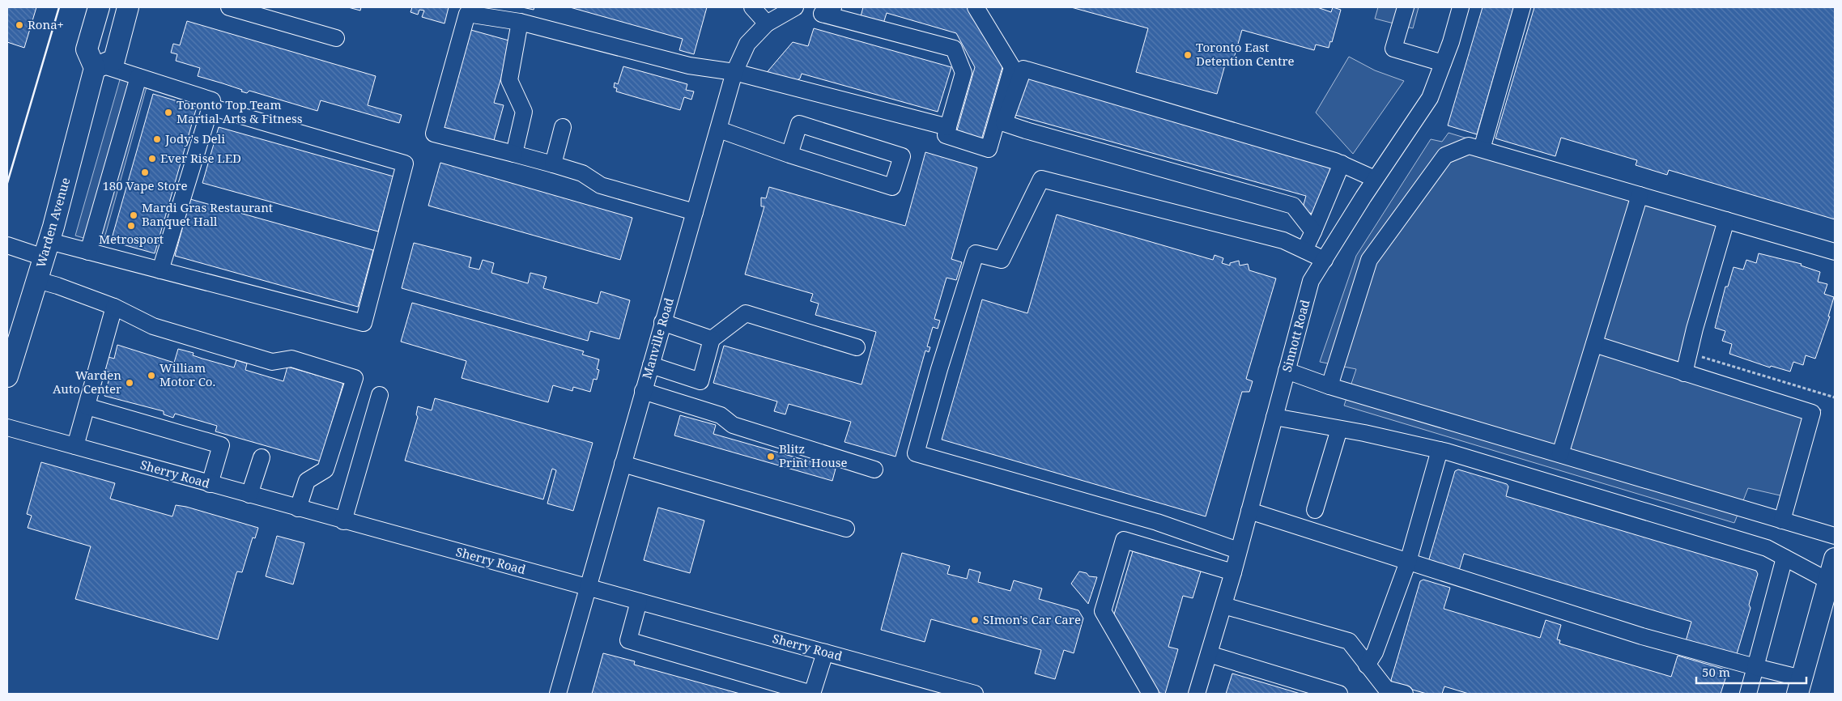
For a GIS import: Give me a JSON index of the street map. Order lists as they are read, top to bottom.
{
  "streets": {
    "main road": ["Warden Avenue"],
    "street": ["Sinnott Road", "Manville Road", "Sherry Road"]
  },
  "crossings": [
    ["Manville Road", "Sherry Road"]
  ],
  "places": [
    "Rona+",
    "Toronto East Detention Centre",
    "Toronto Top Team Martial Arts & Fitness",
    "Jody's Deli",
    "Ever Rise LED",
    "180 Vape Store",
    "Mardi Gras Restaurant Banquet Hall",
    "Metrosport",
    "William Motor Co.",
    "Warden Auto Center",
    "Blitz Print House",
    "SImon's Car Care"
  ],
  "scale_bar": "50 m"
}
